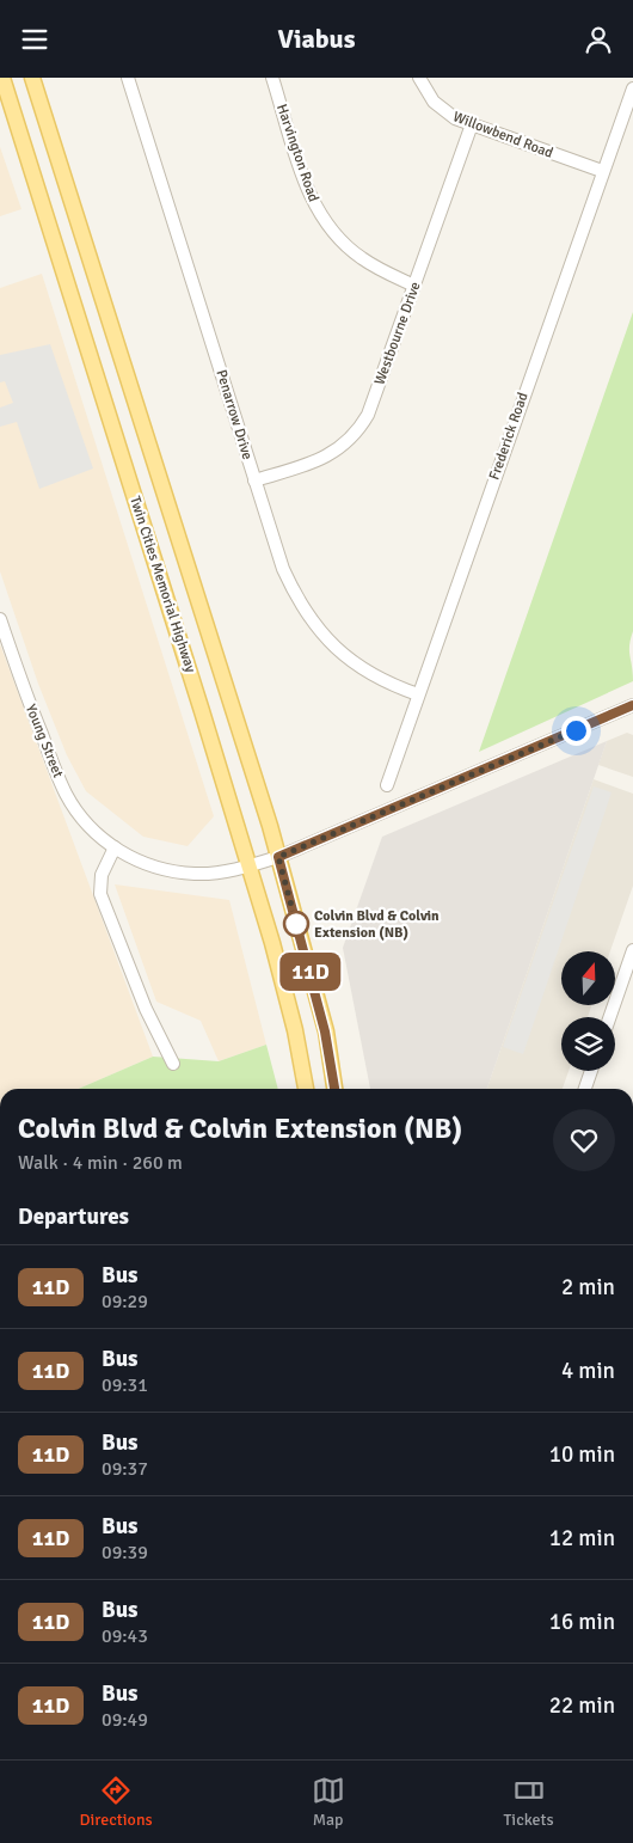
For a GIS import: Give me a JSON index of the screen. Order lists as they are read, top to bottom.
{
  "streets": {
    "main road": ["Twin Cities Memorial Highway"],
    "street": [
      "Willowbend Road",
      "Harvington Road",
      "Westbourne Drive",
      "Penarrow Drive",
      "Frederick Road",
      "Young Street"
    ]
  },
  "crossings": [
    ["Willowbend Road", "Westbourne Drive"],
    ["Willowbend Road", "Frederick Road"],
    ["Harvington Road", "Westbourne Drive"],
    ["Westbourne Drive", "Penarrow Drive"],
    ["Penarrow Drive", "Frederick Road"],
    ["Twin Cities Memorial Highway", "Young Street"]
  ],
  "places": ["Colvin Blvd & Colvin Extension (NB)"],
  "lines": ["bus line 11D"],
  "north": "top",
  "page": {
    "header": "Viabus",
    "on_map": "11D",
    "heading": [
      ["Colvin Blvd & Colvin Extension (NB)", "Walk · 4 min · 260 m"],
      "Departures"
    ],
    "list": [
      {
        "mark": "11D",
        "name": "Bus",
        "note": "09:29",
        "value": "2 min"
      },
      {
        "mark": "11D",
        "name": "Bus",
        "note": "09:31",
        "value": "4 min"
      },
      {
        "mark": "11D",
        "name": "Bus",
        "note": "09:37",
        "value": "10 min"
      },
      {
        "mark": "11D",
        "name": "Bus",
        "note": "09:39",
        "value": "12 min"
      },
      {
        "mark": "11D",
        "name": "Bus",
        "note": "09:43",
        "value": "16 min"
      },
      {
        "mark": "11D",
        "name": "Bus",
        "note": "09:49",
        "value": "22 min"
      }
    ],
    "tabs": ["Directions", "Map", "Tickets"]
  }
}
